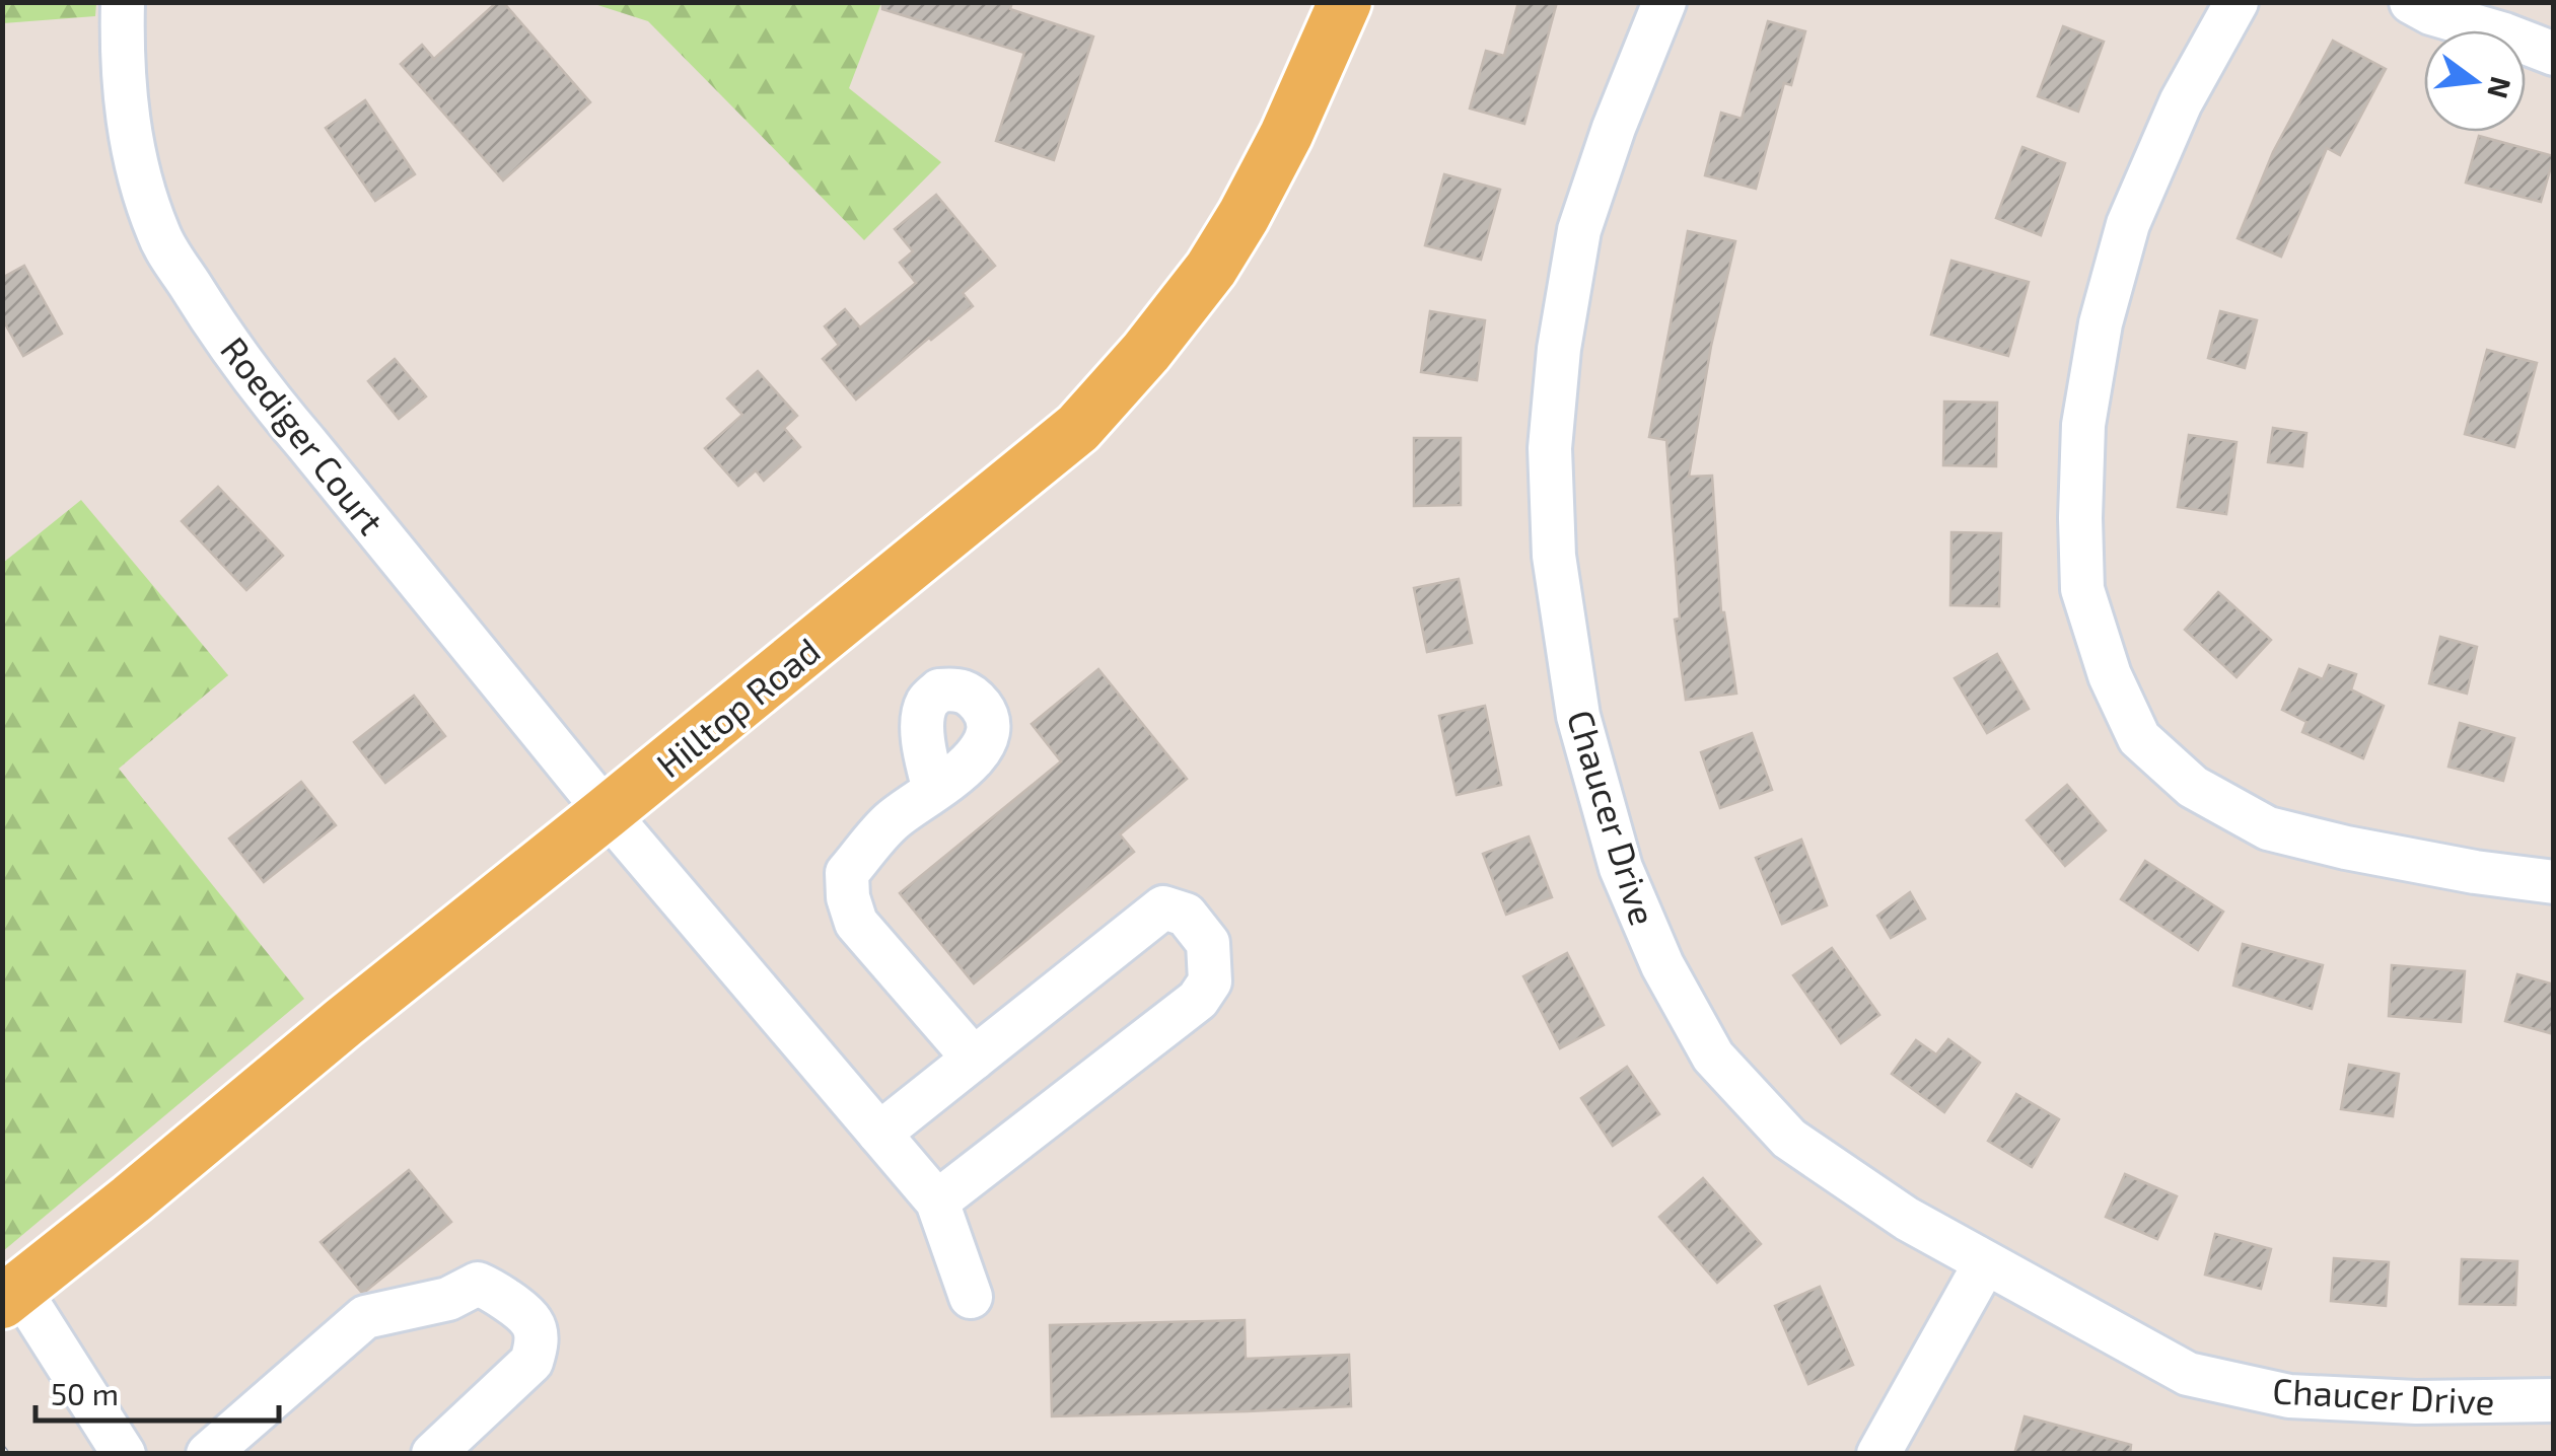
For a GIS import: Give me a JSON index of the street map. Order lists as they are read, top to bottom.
{
  "streets": {
    "main road": ["Hilltop Road"],
    "street": ["Roediger Court", "Chaucer Drive"]
  },
  "crossings": [
    ["Roediger Court", "Hilltop Road"]
  ],
  "scale_bar": "50 m",
  "north": "right"
}
